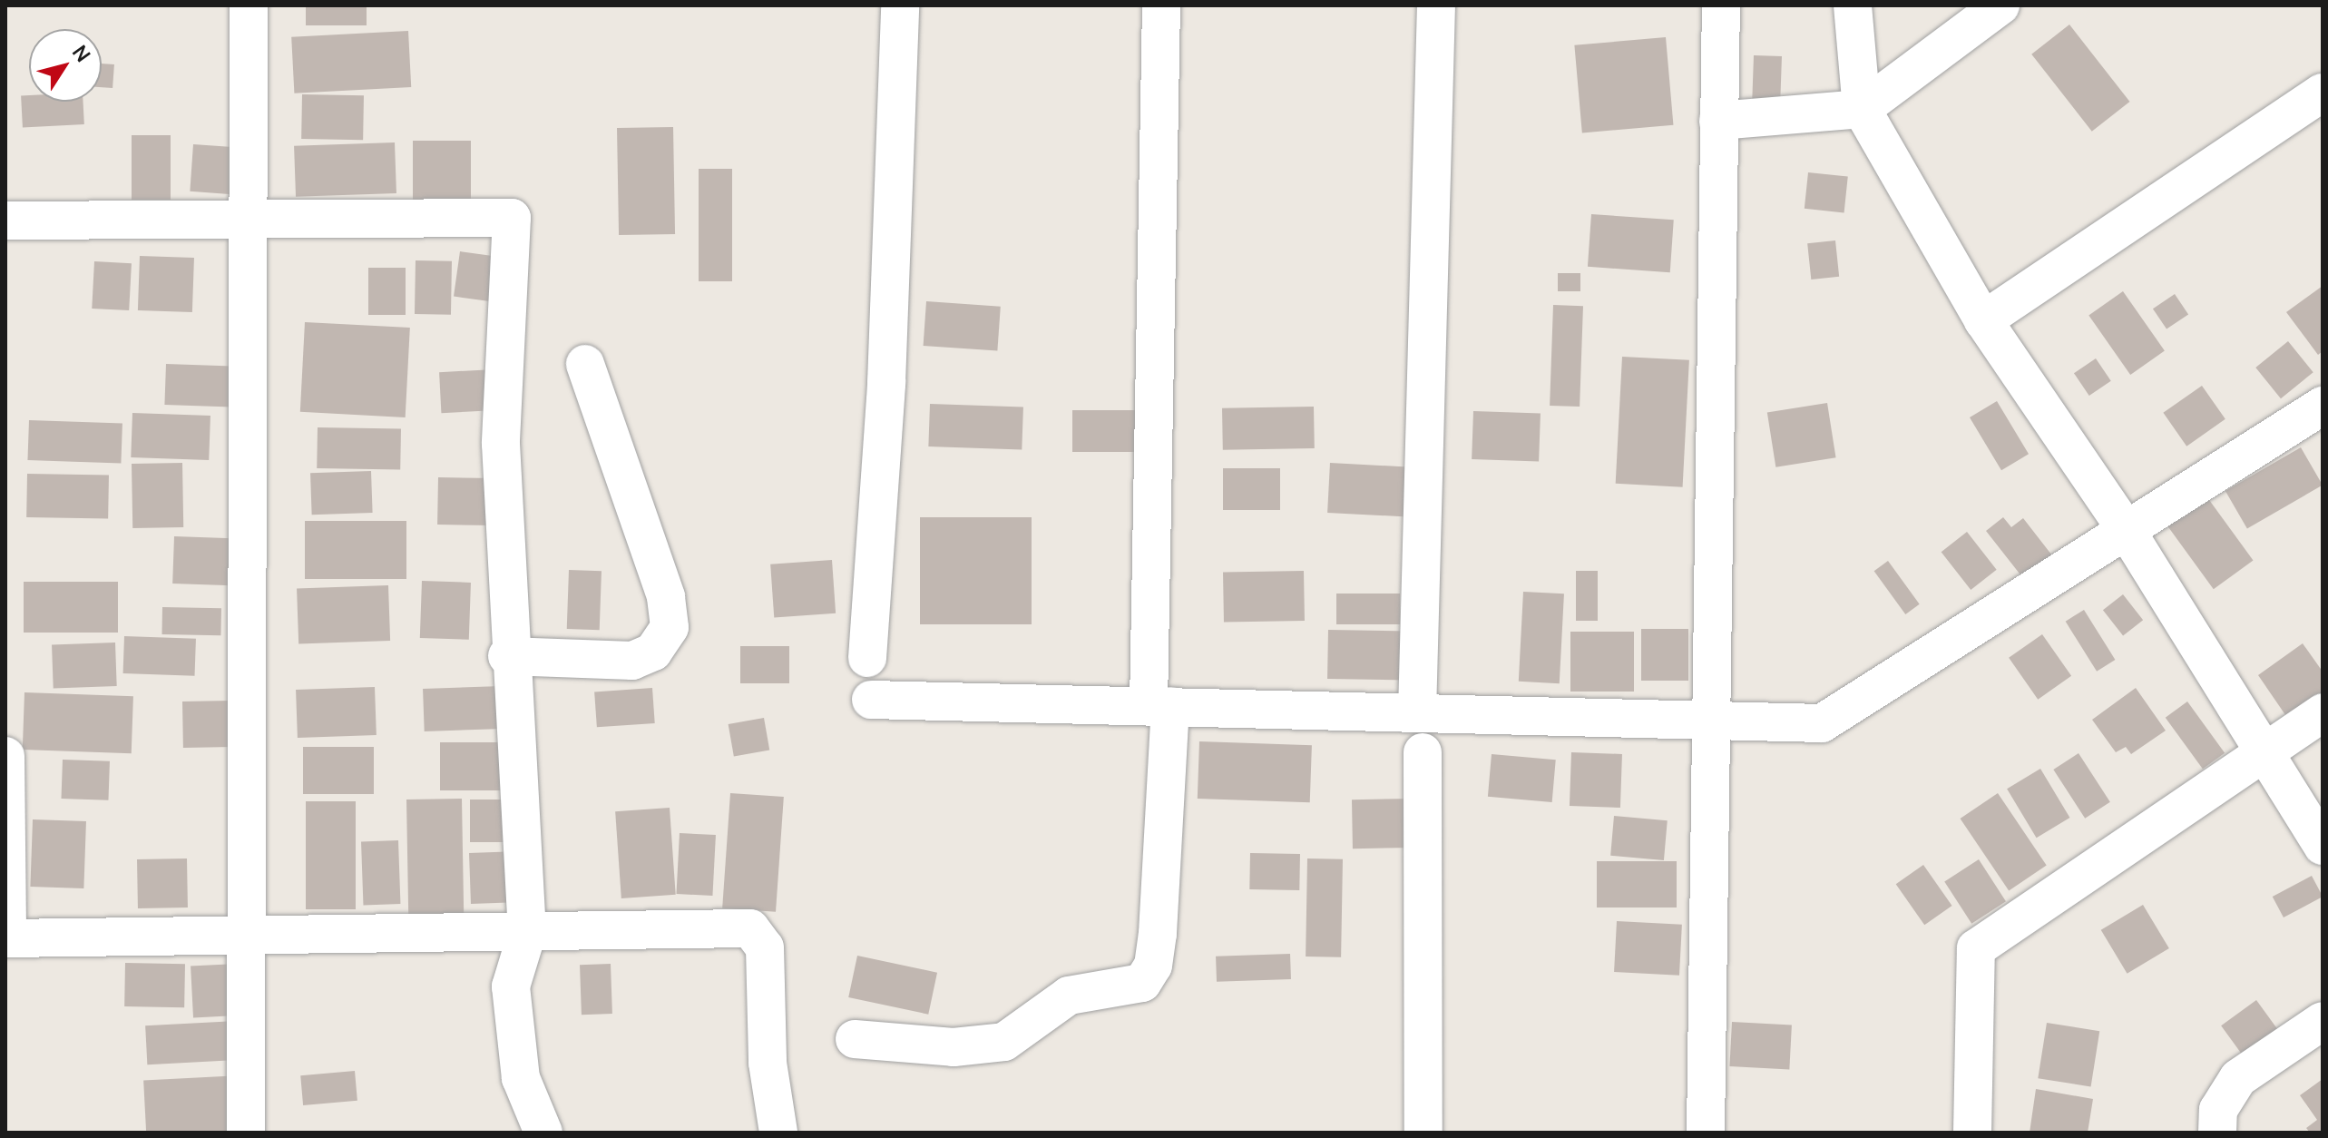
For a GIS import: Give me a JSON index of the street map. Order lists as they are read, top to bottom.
{
  "north": "top right"
}
